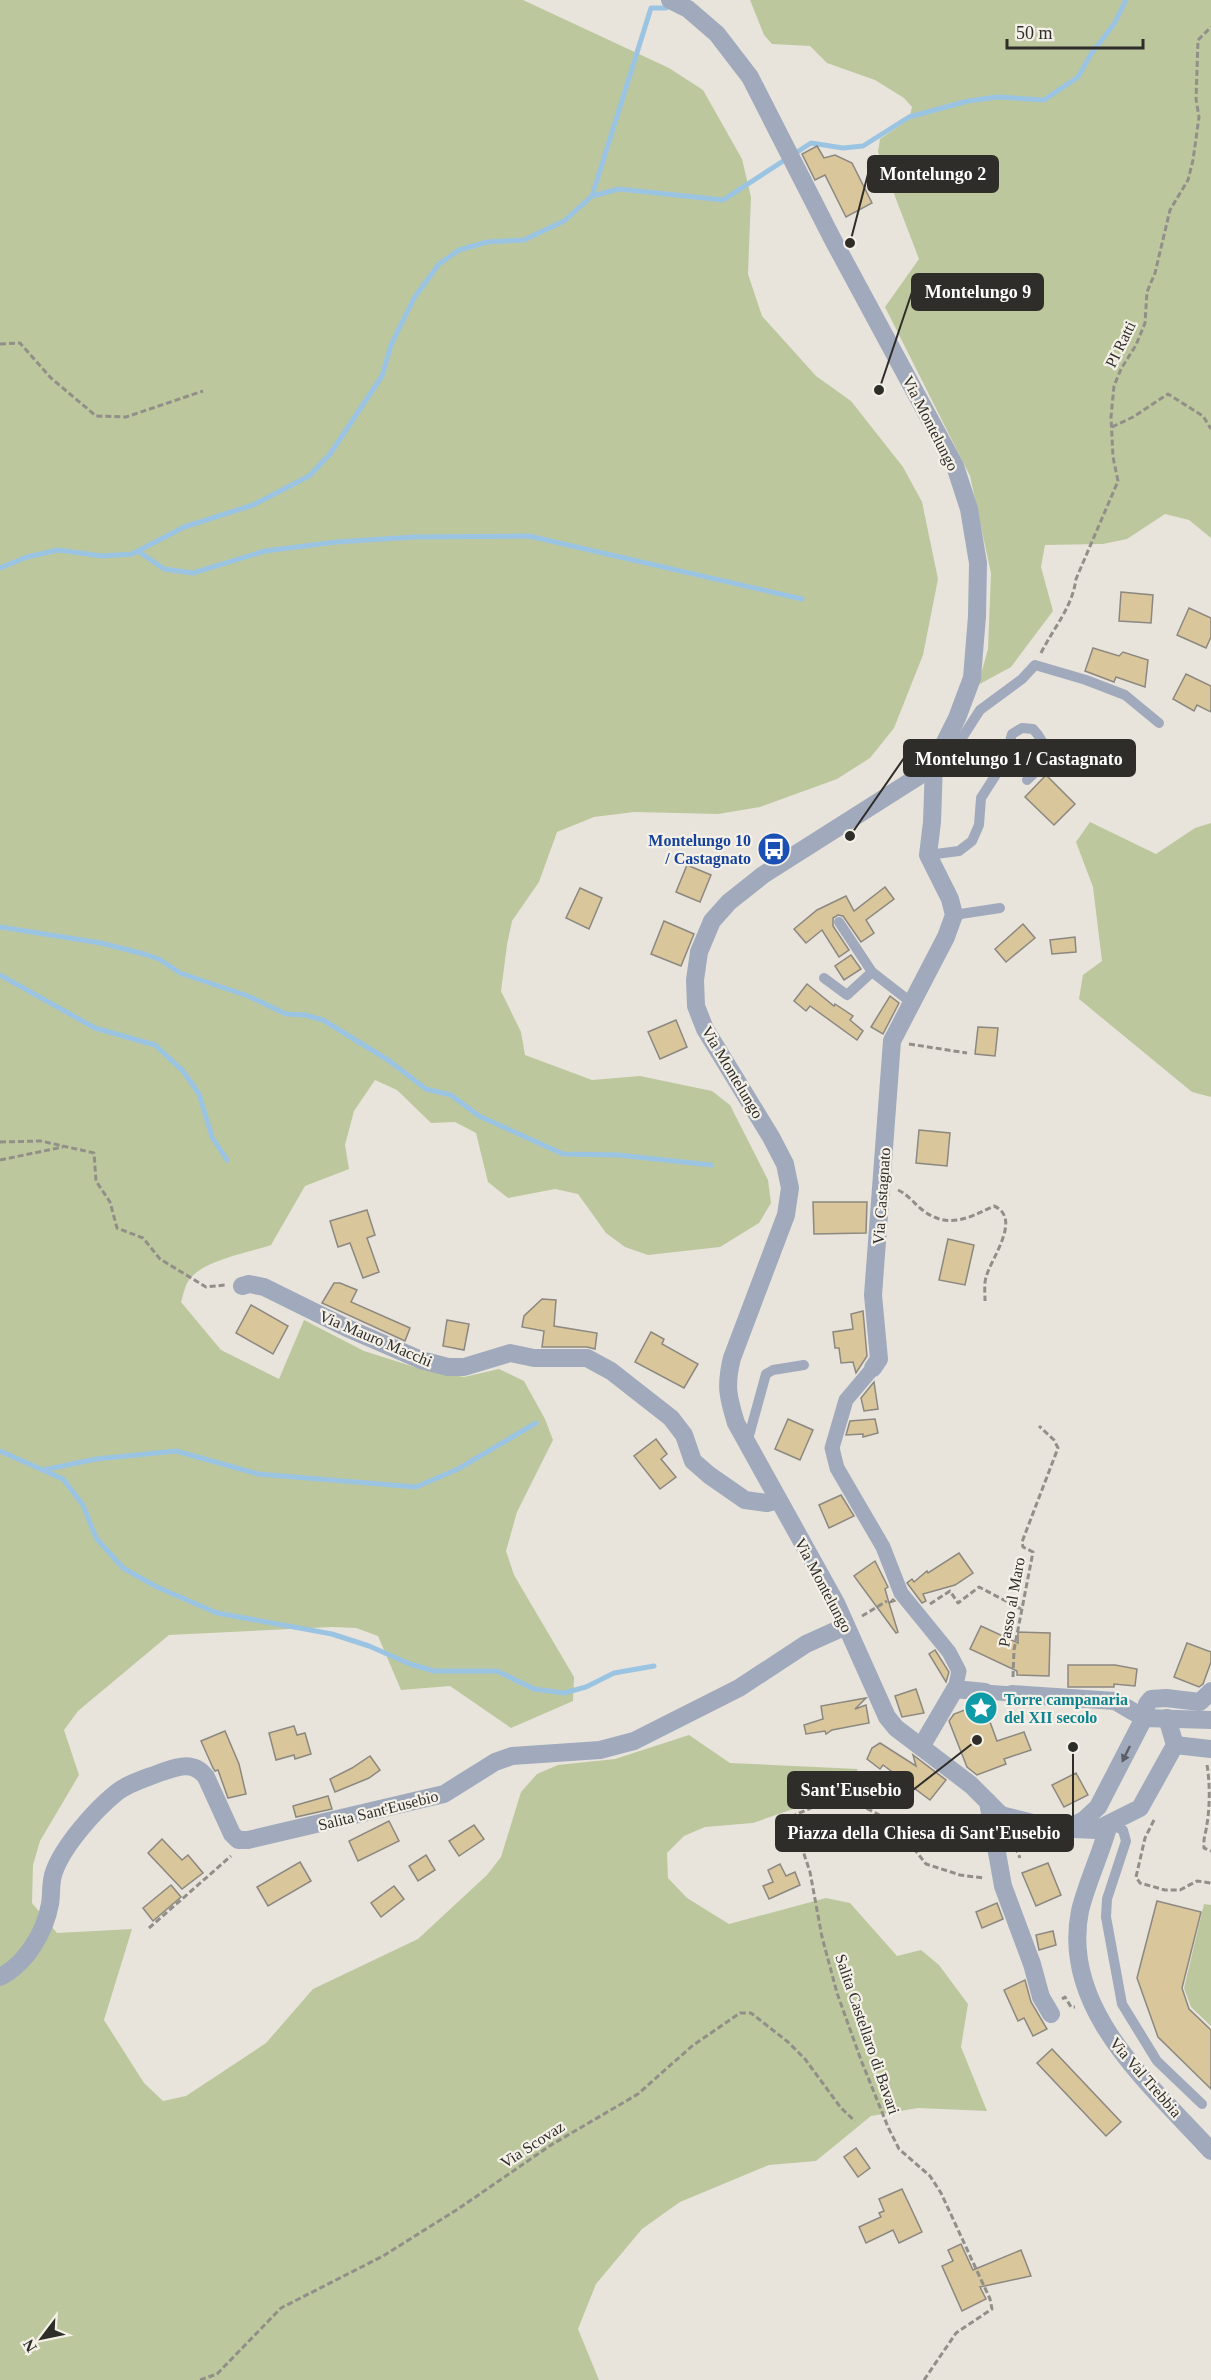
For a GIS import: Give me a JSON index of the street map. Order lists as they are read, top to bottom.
{
  "streets": {
    "street": [
      "Via Montelungo",
      "Via Castagnato",
      "Via Mauro Macchi",
      "Salita Sant'Eusebio",
      "Via Val Trebbia"
    ],
    "path": [
      "PI Ratti",
      "Passo al Maro",
      "Salita Castellaro di Bavari",
      "Via Scovaz"
    ]
  },
  "crossings": [
    ["PI Ratti", "Via Montelungo"],
    ["Via Montelungo", "Via Mauro Macchi"],
    ["Via Montelungo", "Salita Sant'Eusebio"]
  ],
  "places": {
    "other": [
      "Montelungo 2",
      "Montelungo 9",
      "Montelungo 1 / Castagnato",
      "Sant'Eusebio",
      "Piazza della Chiesa di Sant'Eusebio"
    ],
    "bus stop": ["Montelungo 10 / Castagnato"],
    "place": ["Torre campanaria del XII secolo"]
  },
  "scale_bar": "50 m",
  "north": "bottom left"
}
